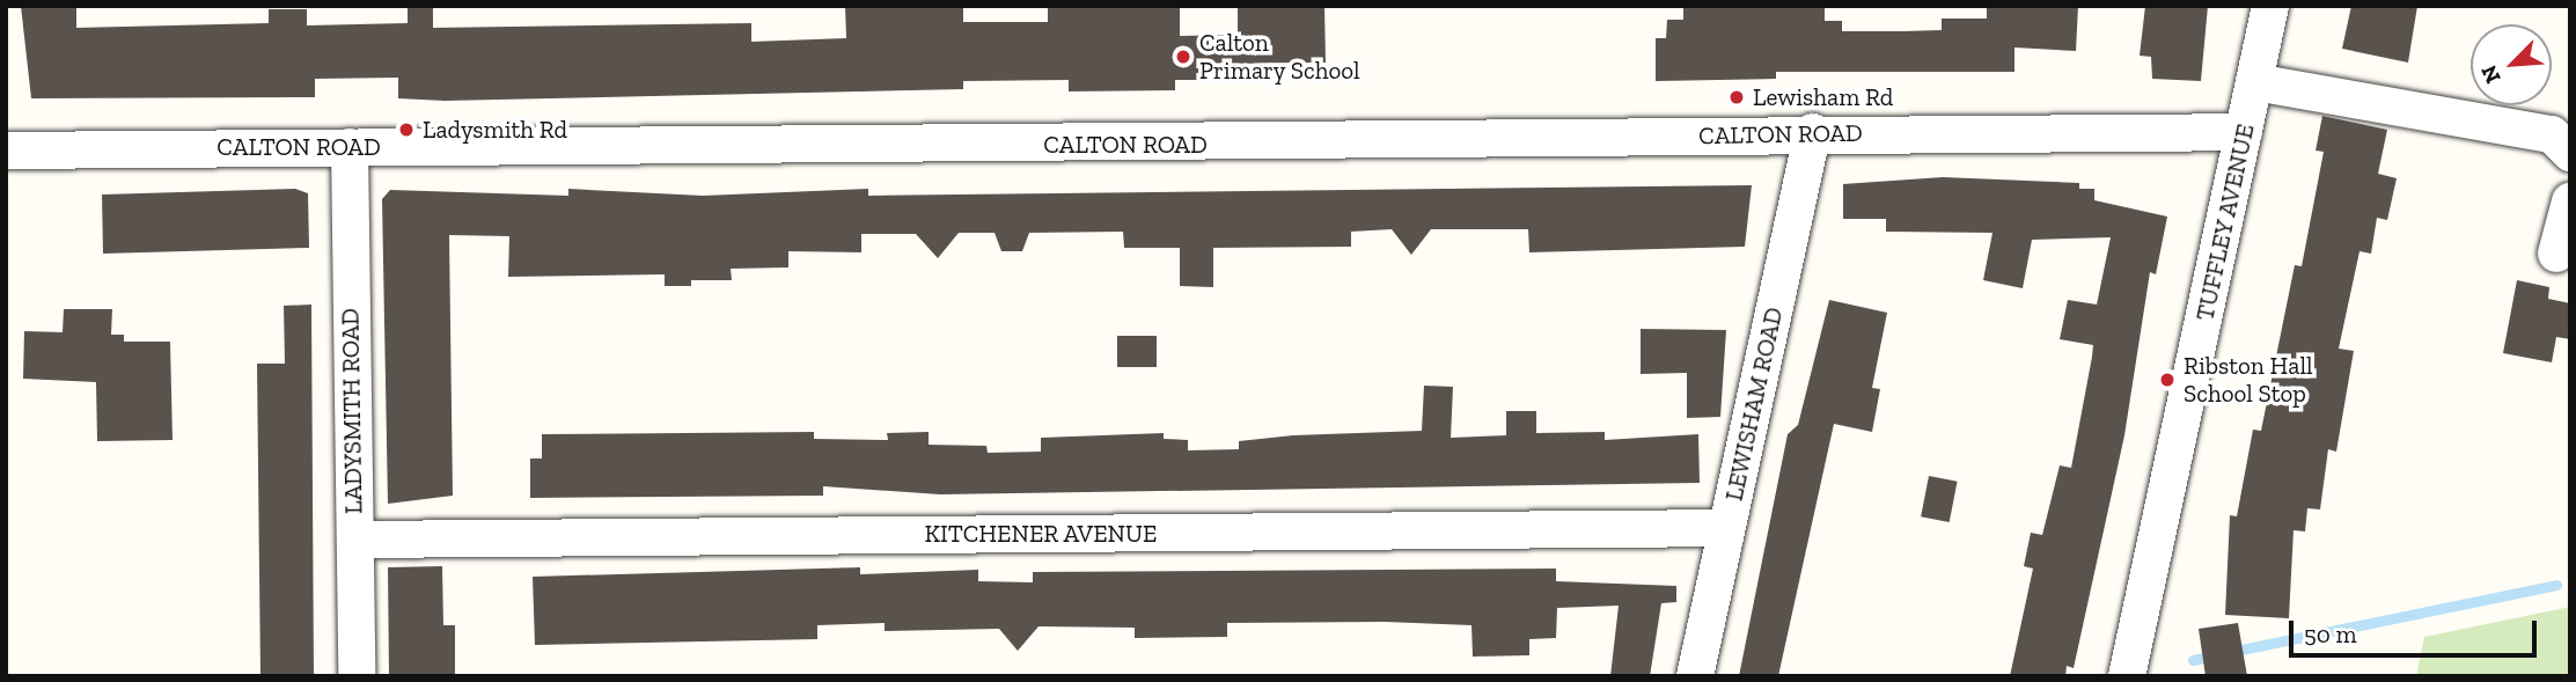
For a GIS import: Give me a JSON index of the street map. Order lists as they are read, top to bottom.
{
  "streets": {
    "street": [
      "CALTON ROAD",
      "TUFFLEY AVENUE",
      "LEWISHAM ROAD",
      "LADYSMITH ROAD",
      "KITCHENER AVENUE"
    ]
  },
  "crossings": [
    ["CALTON ROAD", "TUFFLEY AVENUE"],
    ["CALTON ROAD", "LEWISHAM ROAD"],
    ["CALTON ROAD", "LADYSMITH ROAD"],
    ["LEWISHAM ROAD", "KITCHENER AVENUE"],
    ["LADYSMITH ROAD", "KITCHENER AVENUE"]
  ],
  "places": [
    "Calton Primary School",
    "Lewisham Rd",
    "Ladysmith Rd",
    "Ribston Hall School Stop"
  ],
  "scale_bar": "50 m",
  "north": "bottom left"
}
